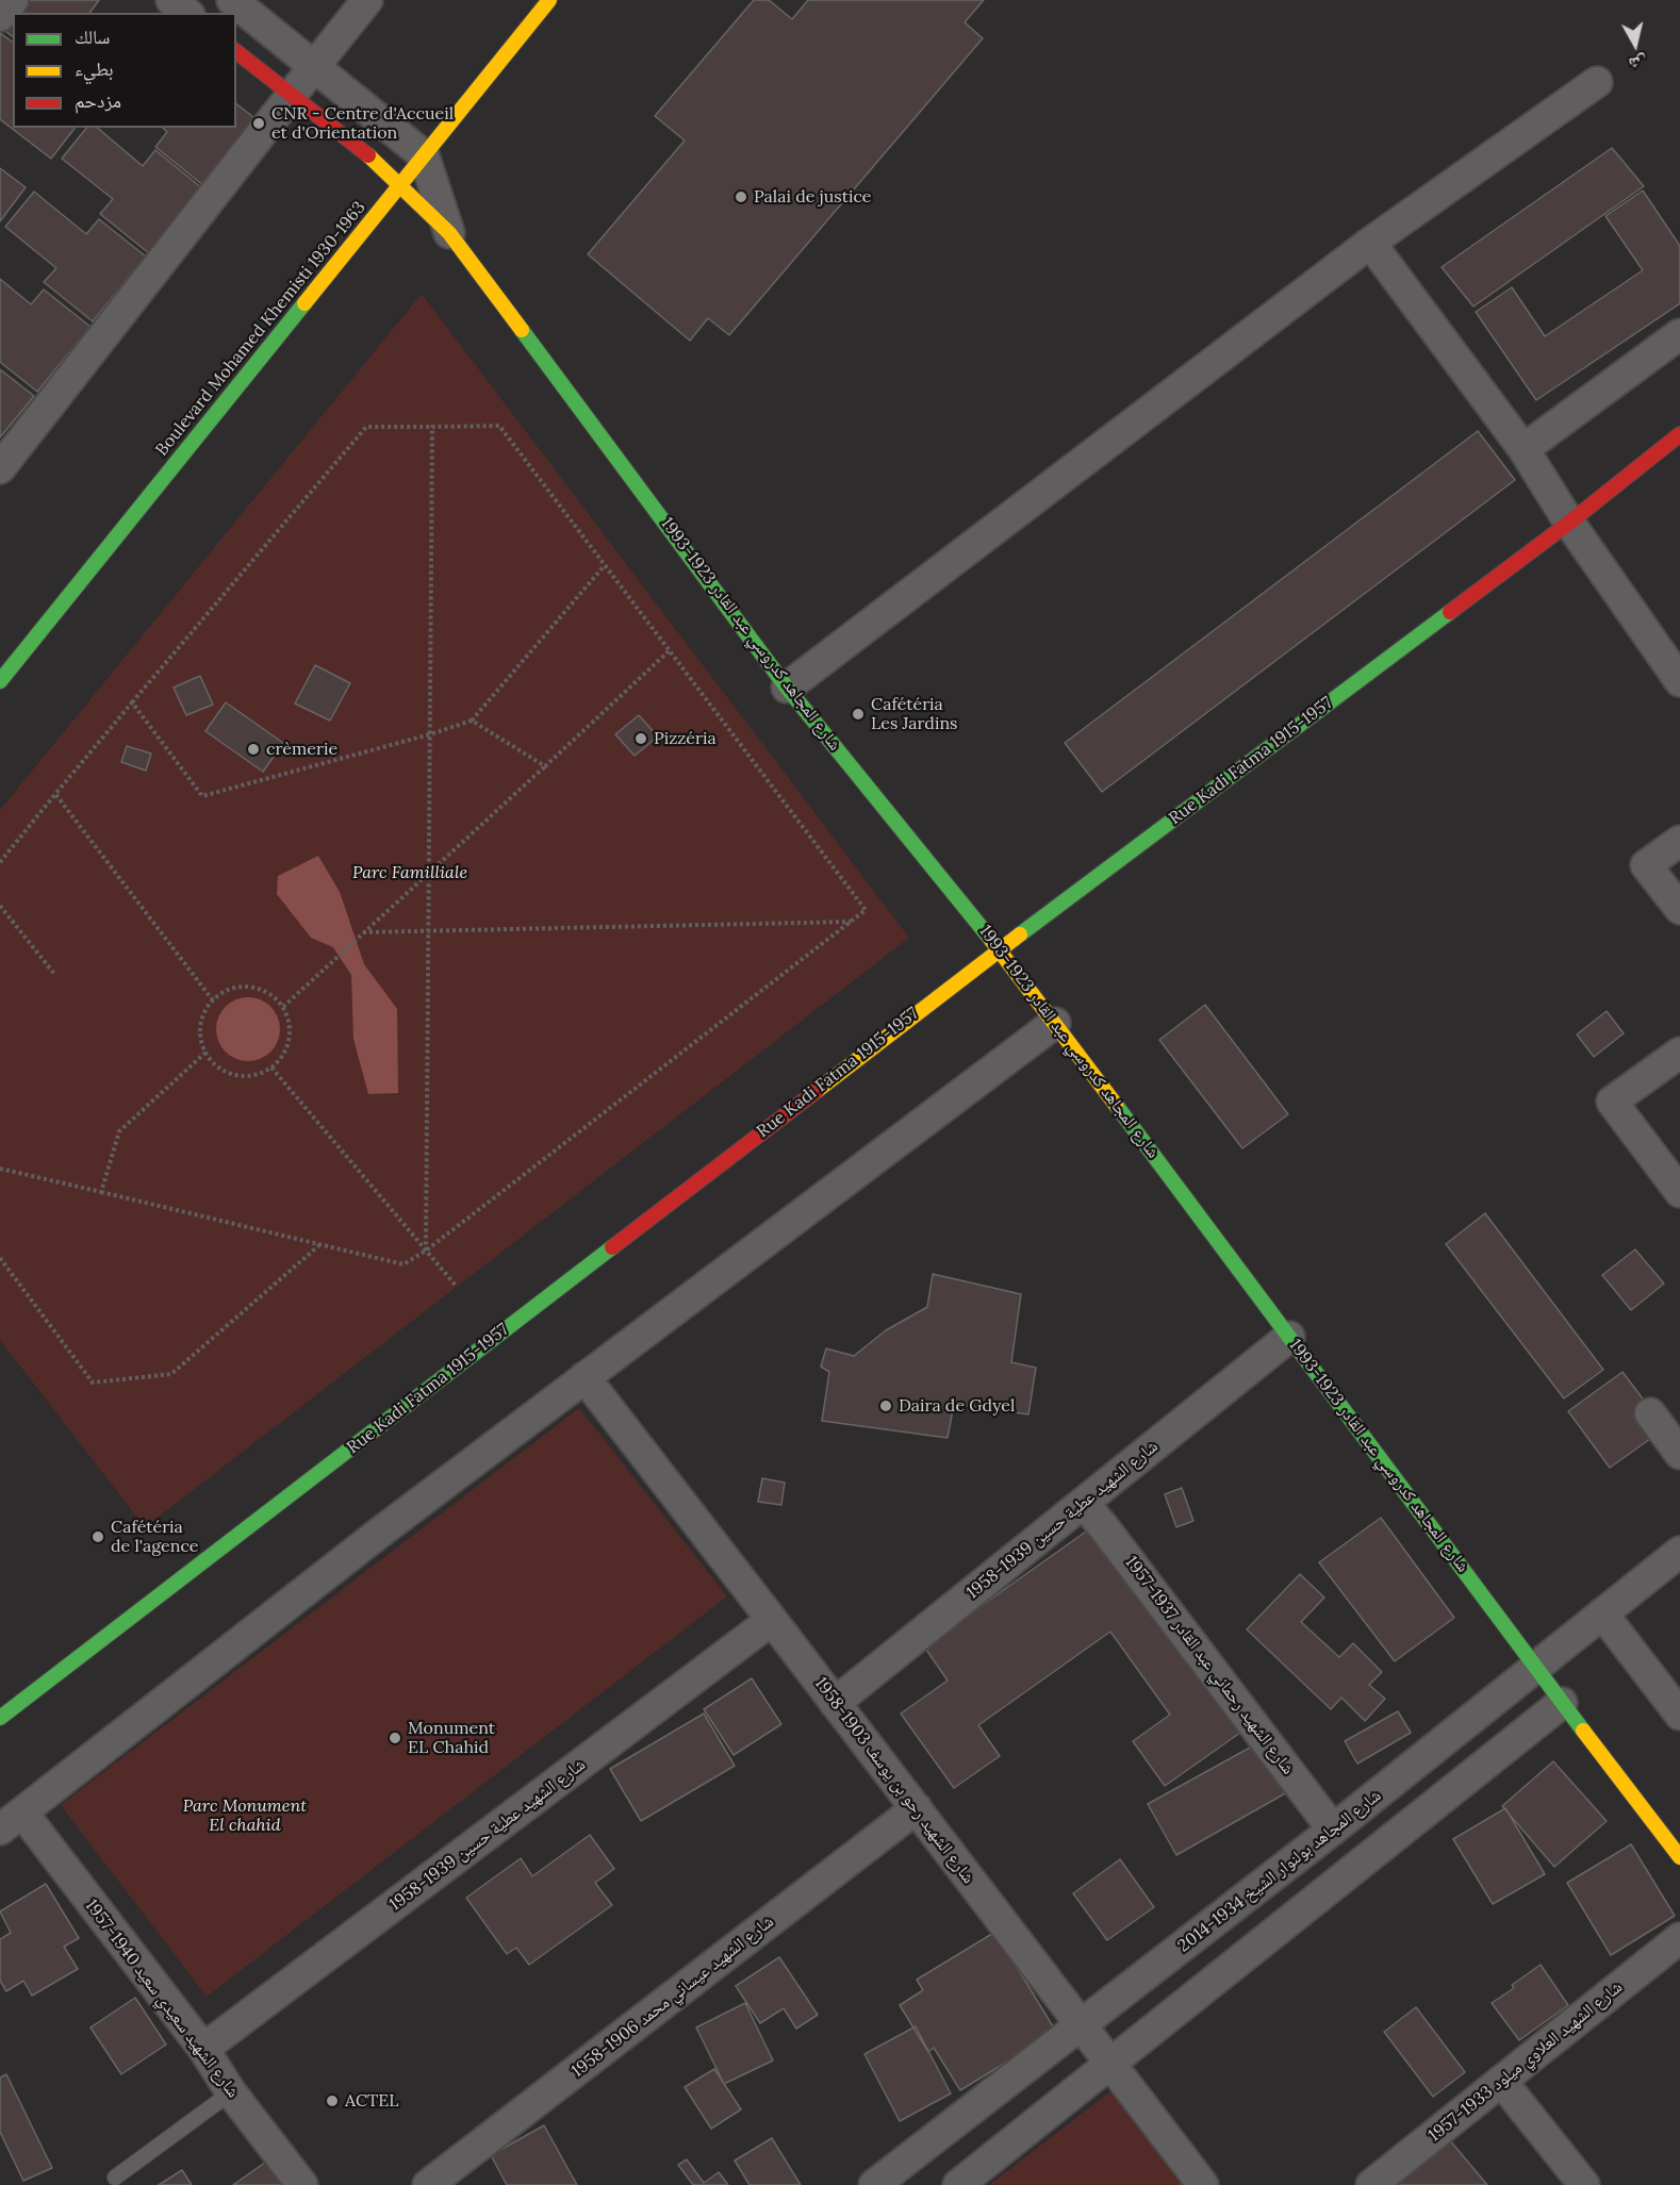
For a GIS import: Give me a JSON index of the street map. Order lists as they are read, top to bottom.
{
  "streets": {
    "street": [
      "Boulevard Mohamed Khemisti 1930-1963",
      "شارع المجاهد كدروسي عبد القادر 1923-1993",
      "Rue Kadi Fatma 1915-1957",
      "شارع الشهيد عطية حسين 1939-1958",
      "شارع الشهيد رحماني عبد القادر 1937-1957",
      "شارع الشهيد رحو بن يوسف 1903-1958",
      "شارع المجاهد بولنوار الشيخ 1934-2014",
      "شارع الشهيد عيساني محمد 1906-1958",
      "شارع الشهيد سعيدي سعيد 1940-1957",
      "شارع الشهيد العلاوي ميلود 1933-1957"
    ]
  },
  "crossings": [
    ["Boulevard Mohamed Khemisti 1930-1963", "شارع المجاهد كدروسي عبد القادر 1923-1993"],
    ["شارع المجاهد كدروسي عبد القادر 1923-1993", "Rue Kadi Fatma 1915-1957"],
    ["شارع المجاهد كدروسي عبد القادر 1923-1993", "شارع الشهيد عطية حسين 1939-1958"],
    ["شارع المجاهد كدروسي عبد القادر 1923-1993", "شارع المجاهد بولنوار الشيخ 1934-2014"],
    ["شارع الشهيد عطية حسين 1939-1958", "شارع الشهيد رحماني عبد القادر 1937-1957"],
    ["شارع الشهيد عطية حسين 1939-1958", "شارع الشهيد رحو بن يوسف 1903-1958"],
    ["شارع الشهيد عطية حسين 1939-1958", "شارع الشهيد سعيدي سعيد 1940-1957"],
    ["شارع الشهيد رحماني عبد القادر 1937-1957", "شارع المجاهد بولنوار الشيخ 1934-2014"],
    ["شارع الشهيد رحو بن يوسف 1903-1958", "شارع المجاهد بولنوار الشيخ 1934-2014"],
    ["شارع الشهيد رحو بن يوسف 1903-1958", "شارع الشهيد عيساني محمد 1906-1958"]
  ],
  "parks": ["Parc Familliale", "Parc Monument El chahid"],
  "places": [
    "CNR - Centre d'Accueil et d'Orientation",
    "Palai de justice",
    "Cafétéria Les Jardins",
    "Pizzéria",
    "crèmerie",
    "Daira de Gdyel",
    "Cafétéria de l'agence",
    "Monument EL Chahid",
    "ACTEL"
  ],
  "legend": ["سالك", "بطيء", "مزدحم"],
  "north": "bottom"
}
